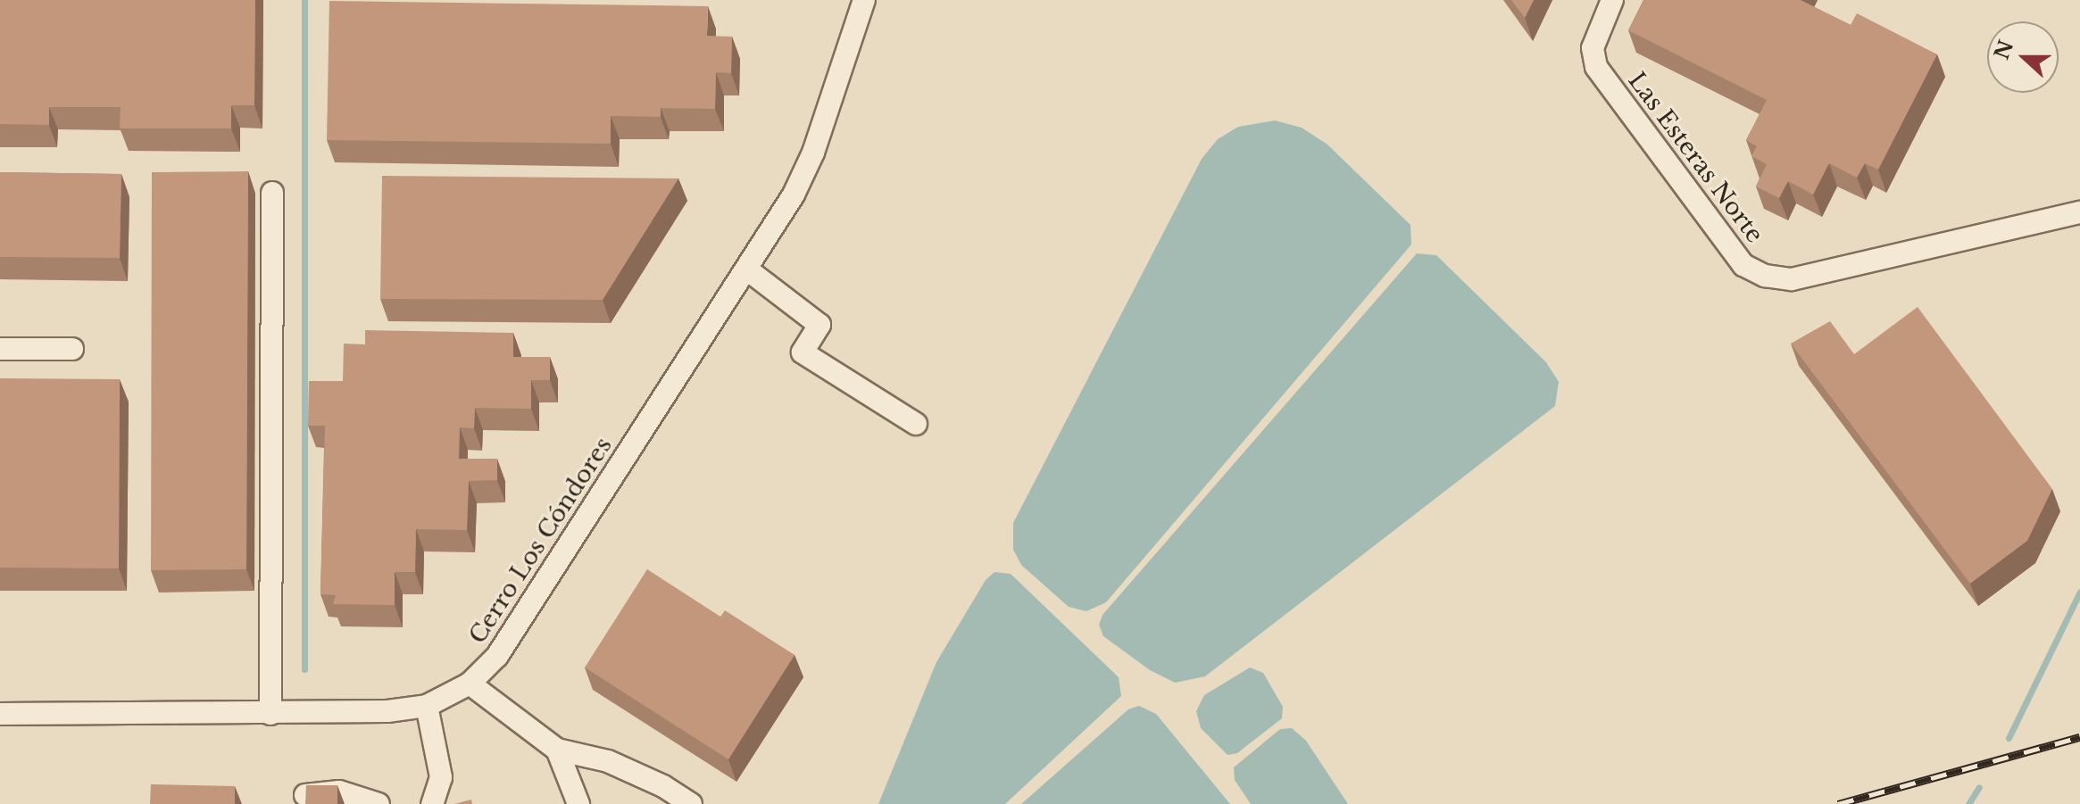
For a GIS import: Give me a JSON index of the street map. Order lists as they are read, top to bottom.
{
  "streets": {
    "street": ["Las Esteras Norte", "Cerro Los Cóndores"]
  },
  "north": "left"
}
